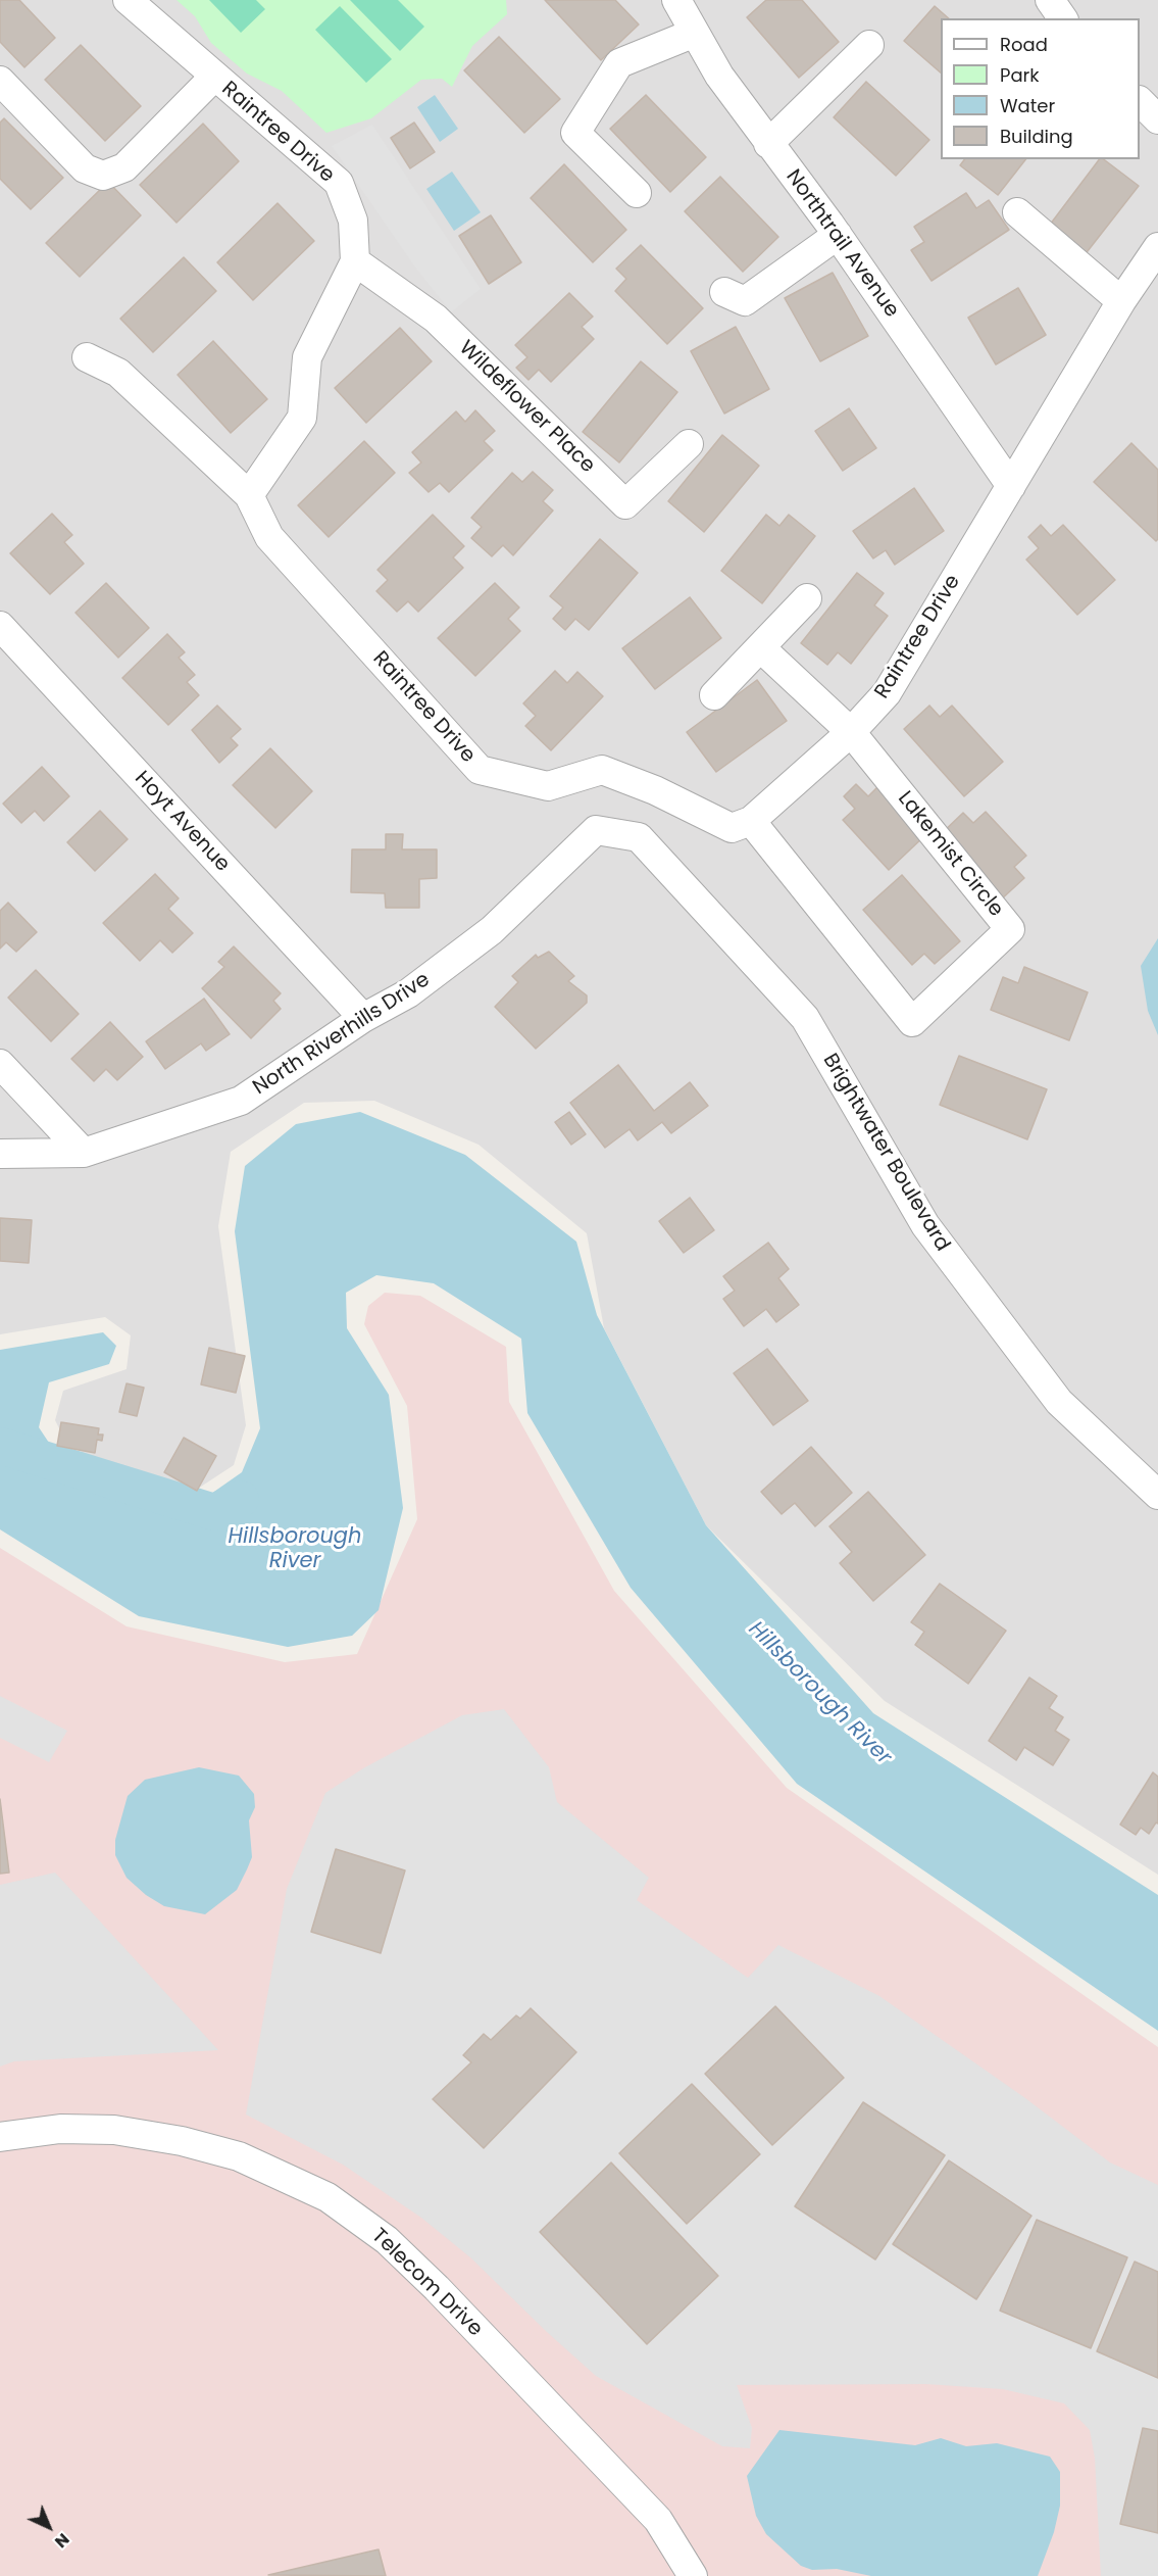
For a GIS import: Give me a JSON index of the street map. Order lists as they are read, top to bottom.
{
  "streets": {
    "street": [
      "Raintree Drive",
      "Northtrail Avenue",
      "Wildeflower Place",
      "Hoyt Avenue",
      "Lakemist Circle",
      "North Riverhills Drive",
      "Brightwater Boulevard",
      "Telecom Drive"
    ]
  },
  "crossings": [
    ["Raintree Drive", "Northtrail Avenue"],
    ["Raintree Drive", "Wildeflower Place"],
    ["Raintree Drive", "Lakemist Circle"],
    ["Hoyt Avenue", "North Riverhills Drive"],
    ["North Riverhills Drive", "Brightwater Boulevard"]
  ],
  "water": ["Hillsborough River"],
  "legend": [
    "Road",
    "Park",
    "Water",
    "Building"
  ],
  "north": "bottom right"
}
